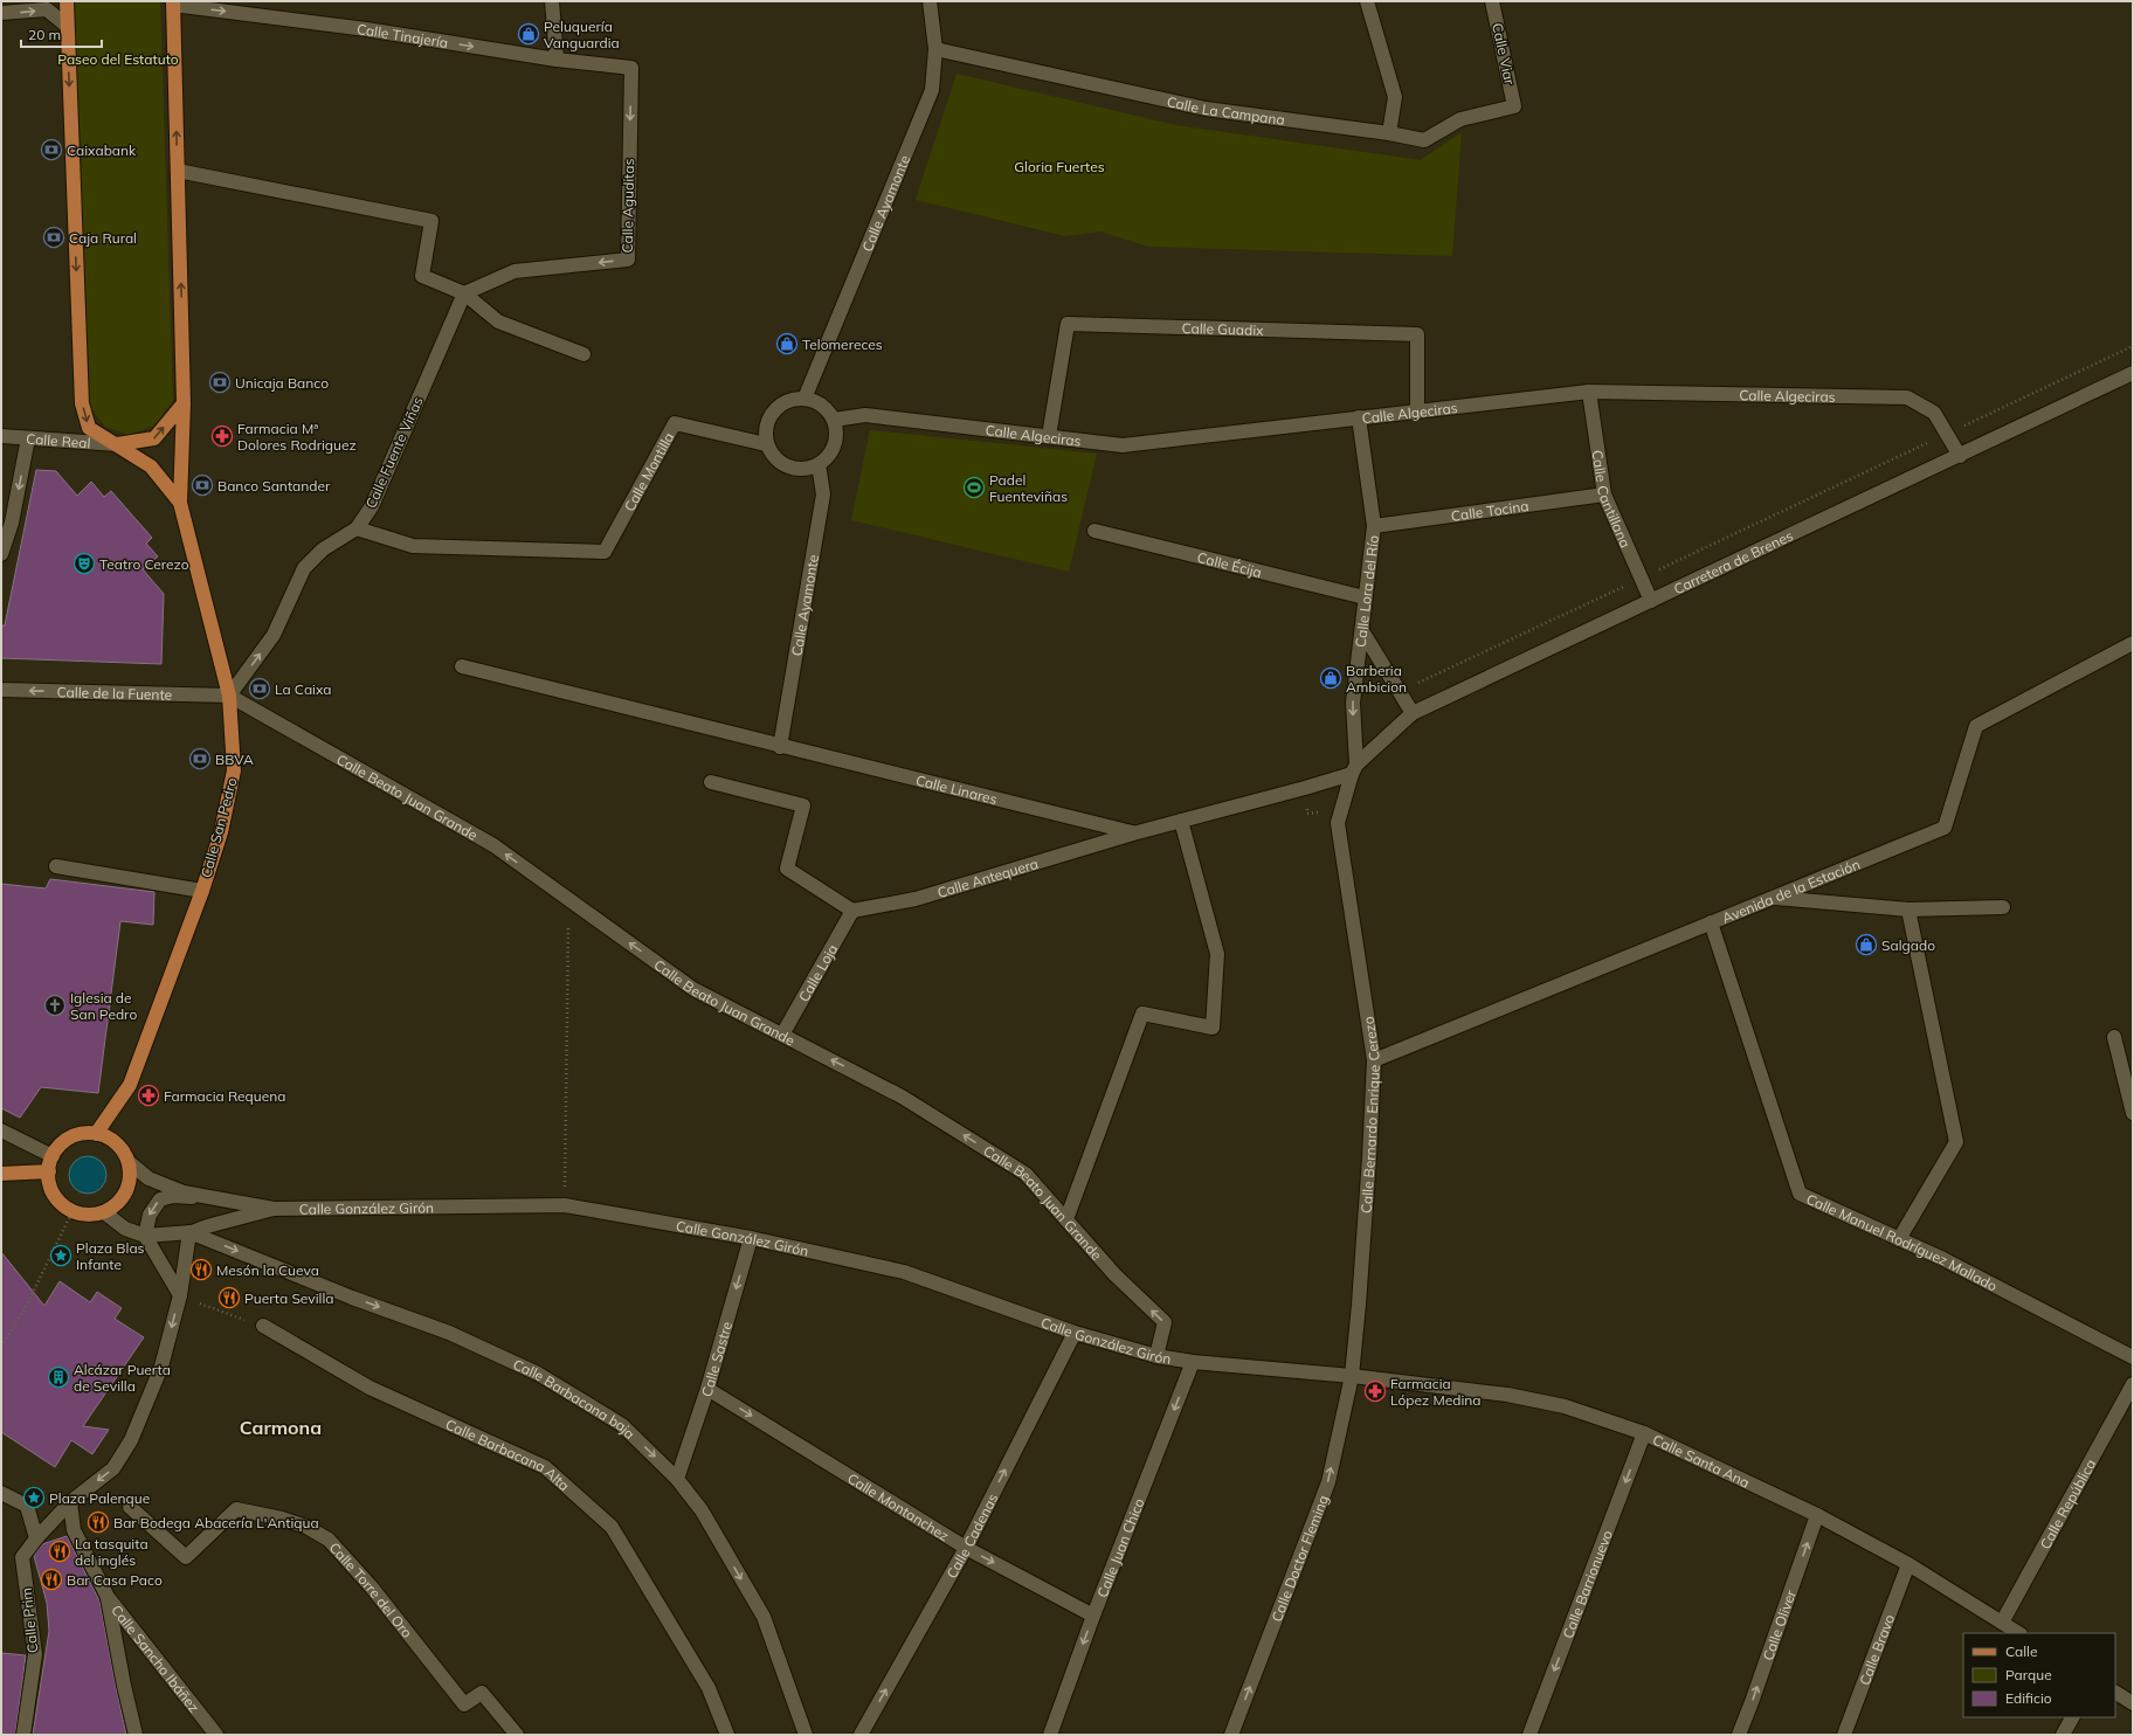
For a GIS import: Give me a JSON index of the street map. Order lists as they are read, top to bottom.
{
  "streets": {
    "main road": ["Calle San Pedro"],
    "street": [
      "Calle Tinajería",
      "Calle Viar",
      "Calle La Campana",
      "Calle Ayamonte",
      "Calle Aguditas",
      "Calle Guadix",
      "Calle Algeciras",
      "Calle Real",
      "Calle Fuente Viñas",
      "Calle Montilla",
      "Calle Cantillana",
      "Calle Tocina",
      "Carretera de Brenes",
      "Calle Écija",
      "Calle Lora del Río",
      "Calle de la Fuente",
      "Calle Linares",
      "Calle Beato Juan Grande",
      "Calle Antequera",
      "Avenida de la Estación",
      "Calle Loja",
      "Calle Bernardo Enrique Cerezo",
      "Calle González Girón",
      "Calle Manuel Rodríguez Mallado",
      "Calle Sastre",
      "Calle Barbacana baja",
      "Calle Barbacana Alta",
      "Calle Santa Ana",
      "Calle República",
      "Calle Montanchez",
      "Calle Cadenas",
      "Calle Juan Chico",
      "Calle Doctor Fleming",
      "Calle Barrionuevo",
      "Calle Torre del Oro",
      "Calle Prim",
      "Calle Oliver",
      "Calle Bravo",
      "Calle Sancho Ibáñez"
    ]
  },
  "crossings": [
    ["Calle Tinajería", "Calle Aguditas"],
    ["Calle Viar", "Calle La Campana"],
    ["Calle La Campana", "Calle Ayamonte"],
    ["Calle Ayamonte", "Calle Algeciras"],
    ["Calle Ayamonte", "Calle Montilla"],
    ["Calle Ayamonte", "Calle Linares"],
    ["Calle Aguditas", "Calle Fuente Viñas"],
    ["Calle Guadix", "Calle Algeciras"],
    ["Calle Algeciras", "Calle Montilla"],
    ["Calle Algeciras", "Calle Cantillana"],
    ["Calle Algeciras", "Carretera de Brenes"],
    ["Calle Algeciras", "Calle Lora del Río"],
    ["Calle Fuente Viñas", "Calle Montilla"],
    ["Calle Cantillana", "Calle Tocina"],
    ["Calle Cantillana", "Carretera de Brenes"],
    ["Calle Tocina", "Calle Lora del Río"],
    ["Carretera de Brenes", "Calle Lora del Río"],
    ["Carretera de Brenes", "Calle Antequera"],
    ["Carretera de Brenes", "Calle Bernardo Enrique Cerezo"],
    ["Calle Écija", "Calle Lora del Río"],
    ["Calle Lora del Río", "Calle Antequera"],
    ["Calle Lora del Río", "Calle Bernardo Enrique Cerezo"],
    ["Calle de la Fuente", "Calle Beato Juan Grande"],
    ["Calle de la Fuente", "Calle San Pedro"],
    ["Calle Linares", "Calle Antequera"],
    ["Calle Beato Juan Grande", "Calle San Pedro"],
    ["Calle Beato Juan Grande", "Calle Loja"],
    ["Calle Beato Juan Grande", "Calle González Girón"],
    ["Calle San Pedro", "Calle González Girón"],
    ["Calle Antequera", "Calle Loja"],
    ["Calle Antequera", "Calle Bernardo Enrique Cerezo"],
    ["Avenida de la Estación", "Calle Bernardo Enrique Cerezo"],
    ["Avenida de la Estación", "Calle Manuel Rodríguez Mallado"],
    ["Calle Bernardo Enrique Cerezo", "Calle González Girón"],
    ["Calle Bernardo Enrique Cerezo", "Calle Santa Ana"],
    ["Calle Bernardo Enrique Cerezo", "Calle Doctor Fleming"],
    ["Calle González Girón", "Calle Sastre"],
    ["Calle González Girón", "Calle Santa Ana"],
    ["Calle González Girón", "Calle Cadenas"],
    ["Calle González Girón", "Calle Juan Chico"],
    ["Calle González Girón", "Calle Doctor Fleming"],
    ["Calle Sastre", "Calle Barbacana baja"],
    ["Calle Sastre", "Calle Montanchez"],
    ["Calle Barbacana baja", "Calle Prim"],
    ["Calle Santa Ana", "Calle República"],
    ["Calle Santa Ana", "Calle Doctor Fleming"],
    ["Calle Santa Ana", "Calle Barrionuevo"],
    ["Calle Santa Ana", "Calle Oliver"],
    ["Calle Santa Ana", "Calle Bravo"],
    ["Calle Montanchez", "Calle Cadenas"],
    ["Calle Montanchez", "Calle Juan Chico"],
    ["Calle Prim", "Calle Sancho Ibáñez"]
  ],
  "one_way": [
    "Calle Tinajería",
    "Calle Lora del Río",
    "Calle de la Fuente",
    "Calle Beato Juan Grande",
    "Calle Sastre",
    "Calle Barbacana baja",
    "Calle Montanchez",
    "Calle Cadenas",
    "Calle Juan Chico",
    "Calle Doctor Fleming",
    "Calle Barrionuevo",
    "Calle Prim",
    "Calle Oliver"
  ],
  "districts": ["Carmona"],
  "parks": ["Paseo del Estatuto", "Gloria Fuertes"],
  "places": {
    "shop": [
      "Peluquería Vanguardia",
      "Telomereces",
      "Barberia Ambicion",
      "Salgado"
    ],
    "bank": [
      "Caixabank",
      "Caja Rural",
      "Unicaja Banco",
      "Banco Santander",
      "La Caixa",
      "BBVA"
    ],
    "pharmacy": ["Farmacia Mª Dolores Rodriguez", "Farmacia Requena", "Farmacia López Medina"],
    "sports": ["Padel Fuenteviñas"],
    "theatre": ["Teatro Cerezo"],
    "church": ["Iglesia de San Pedro"],
    "place": ["Plaza Blas Infante", "Plaza Palenque"],
    "restaurant": [
      "Mesón la Cueva",
      "Puerta Sevilla",
      "Bar Bodega Abacería L'Antiqua",
      "La tasquita del inglés",
      "Bar Casa Paco"
    ],
    "building": ["Alcázar Puerta de Sevilla"]
  },
  "legend": ["Calle", "Parque", "Edificio"],
  "scale_bar": "20 m"
}
